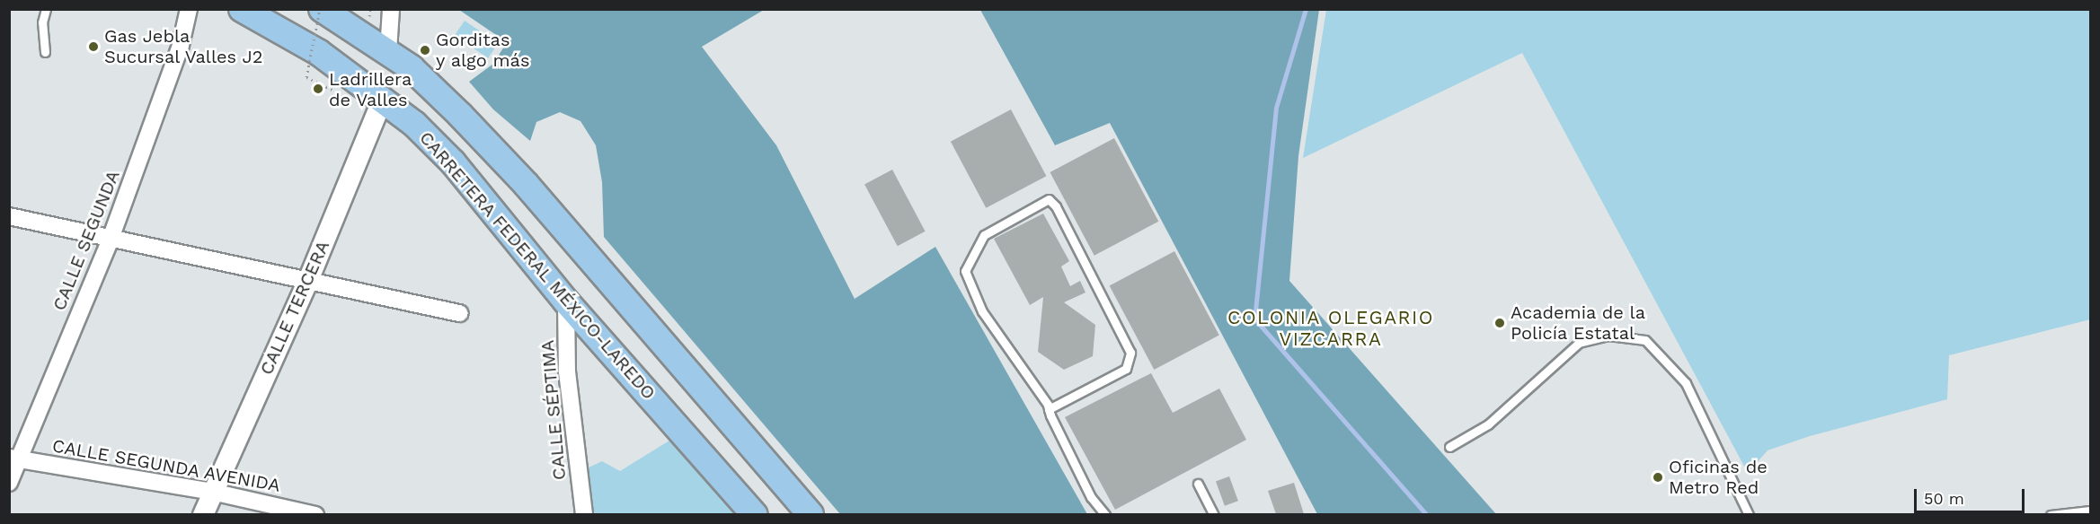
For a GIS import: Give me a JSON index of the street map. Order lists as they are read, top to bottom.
{
  "streets": {
    "main road": ["CARRETERA FEDERAL MÉXICO-LAREDO"],
    "street": [
      "CALLE SEGUNDA",
      "CALLE TERCERA",
      "CALLE SÉPTIMA",
      "CALLE SEGUNDA AVENIDA"
    ]
  },
  "crossings": [
    ["CALLE SEGUNDA", "CALLE SEGUNDA AVENIDA"],
    ["CARRETERA FEDERAL MÉXICO-LAREDO", "CALLE TERCERA"],
    ["CARRETERA FEDERAL MÉXICO-LAREDO", "CALLE SÉPTIMA"],
    ["CALLE TERCERA", "CALLE SEGUNDA AVENIDA"]
  ],
  "districts": ["COLONIA OLEGARIO VIZCARRA"],
  "places": [
    "Gas Jebla Sucursal Valles J2",
    "Gorditas y algo más",
    "Ladrillera de Valles",
    "Academia de la Policía Estatal",
    "Oficinas de Metro Red"
  ],
  "scale_bar": "50 m"
}
